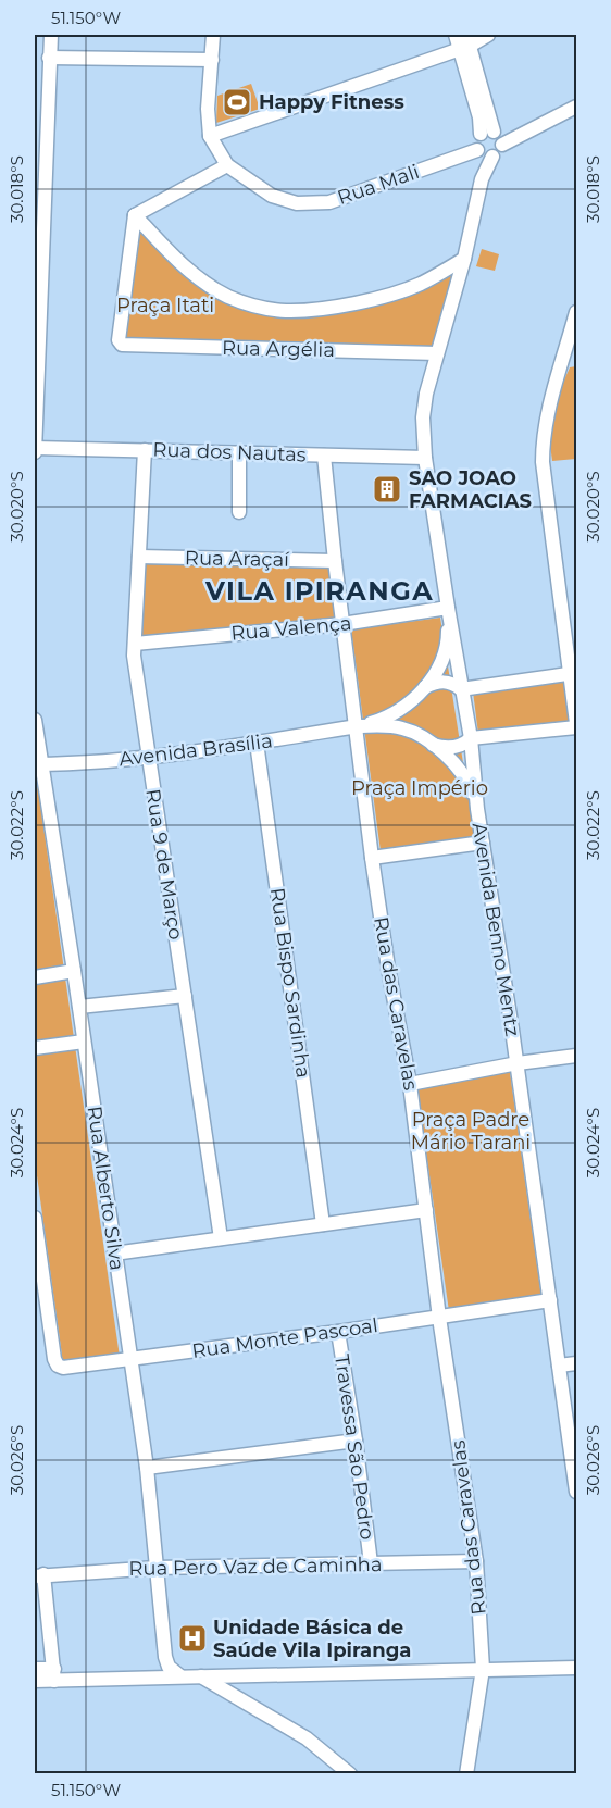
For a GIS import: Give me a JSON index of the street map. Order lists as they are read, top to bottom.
{
  "streets": {
    "street": [
      "Rua Mali",
      "Rua Argélia",
      "Rua dos Nautas",
      "Rua Araçaí",
      "Rua Valença",
      "Avenida Brasília",
      "Rua 9 de Março",
      "Avenida Benno Mentz",
      "Rua Bispo Sardinha",
      "Rua das Caravelas",
      "Rua Alberto Silva",
      "Rua Monte Pascoal",
      "Travessa São Pedro",
      "Rua Pero Vaz de Caminha"
    ]
  },
  "crossings": [
    ["Rua Mali", "Avenida Benno Mentz"],
    ["Rua Argélia", "Avenida Benno Mentz"],
    ["Rua dos Nautas", "Rua 9 de Março"],
    ["Rua dos Nautas", "Avenida Benno Mentz"],
    ["Rua dos Nautas", "Rua das Caravelas"],
    ["Rua Araçaí", "Rua 9 de Março"],
    ["Rua Araçaí", "Rua das Caravelas"],
    ["Rua Valença", "Avenida Brasília"],
    ["Rua Valença", "Rua 9 de Março"],
    ["Rua Valença", "Avenida Benno Mentz"],
    ["Rua Valença", "Rua das Caravelas"],
    ["Avenida Brasília", "Rua 9 de Março"],
    ["Avenida Brasília", "Avenida Benno Mentz"],
    ["Avenida Brasília", "Rua Bispo Sardinha"],
    ["Avenida Brasília", "Rua das Caravelas"],
    ["Avenida Brasília", "Rua Alberto Silva"],
    ["Rua das Caravelas", "Rua Monte Pascoal"],
    ["Rua das Caravelas", "Rua Pero Vaz de Caminha"],
    ["Rua Alberto Silva", "Rua Monte Pascoal"],
    ["Rua Alberto Silva", "Rua Pero Vaz de Caminha"],
    ["Rua Monte Pascoal", "Travessa São Pedro"],
    ["Travessa São Pedro", "Rua Pero Vaz de Caminha"]
  ],
  "districts": ["VILA IPIRANGA"],
  "parks": ["Praça Itati", "Praça Império", "Praça Padre Mário Tarani"],
  "places": {
    "sports": ["Happy Fitness"],
    "building": ["SAO JOAO FARMACIAS"],
    "hospital": ["Unidade Básica de Saúde Vila Ipiranga"]
  },
  "coordinates": [
    "51.150°W",
    "30.018°S",
    "30.020°S",
    "30.022°S",
    "30.024°S",
    "30.026°S"
  ]
}
